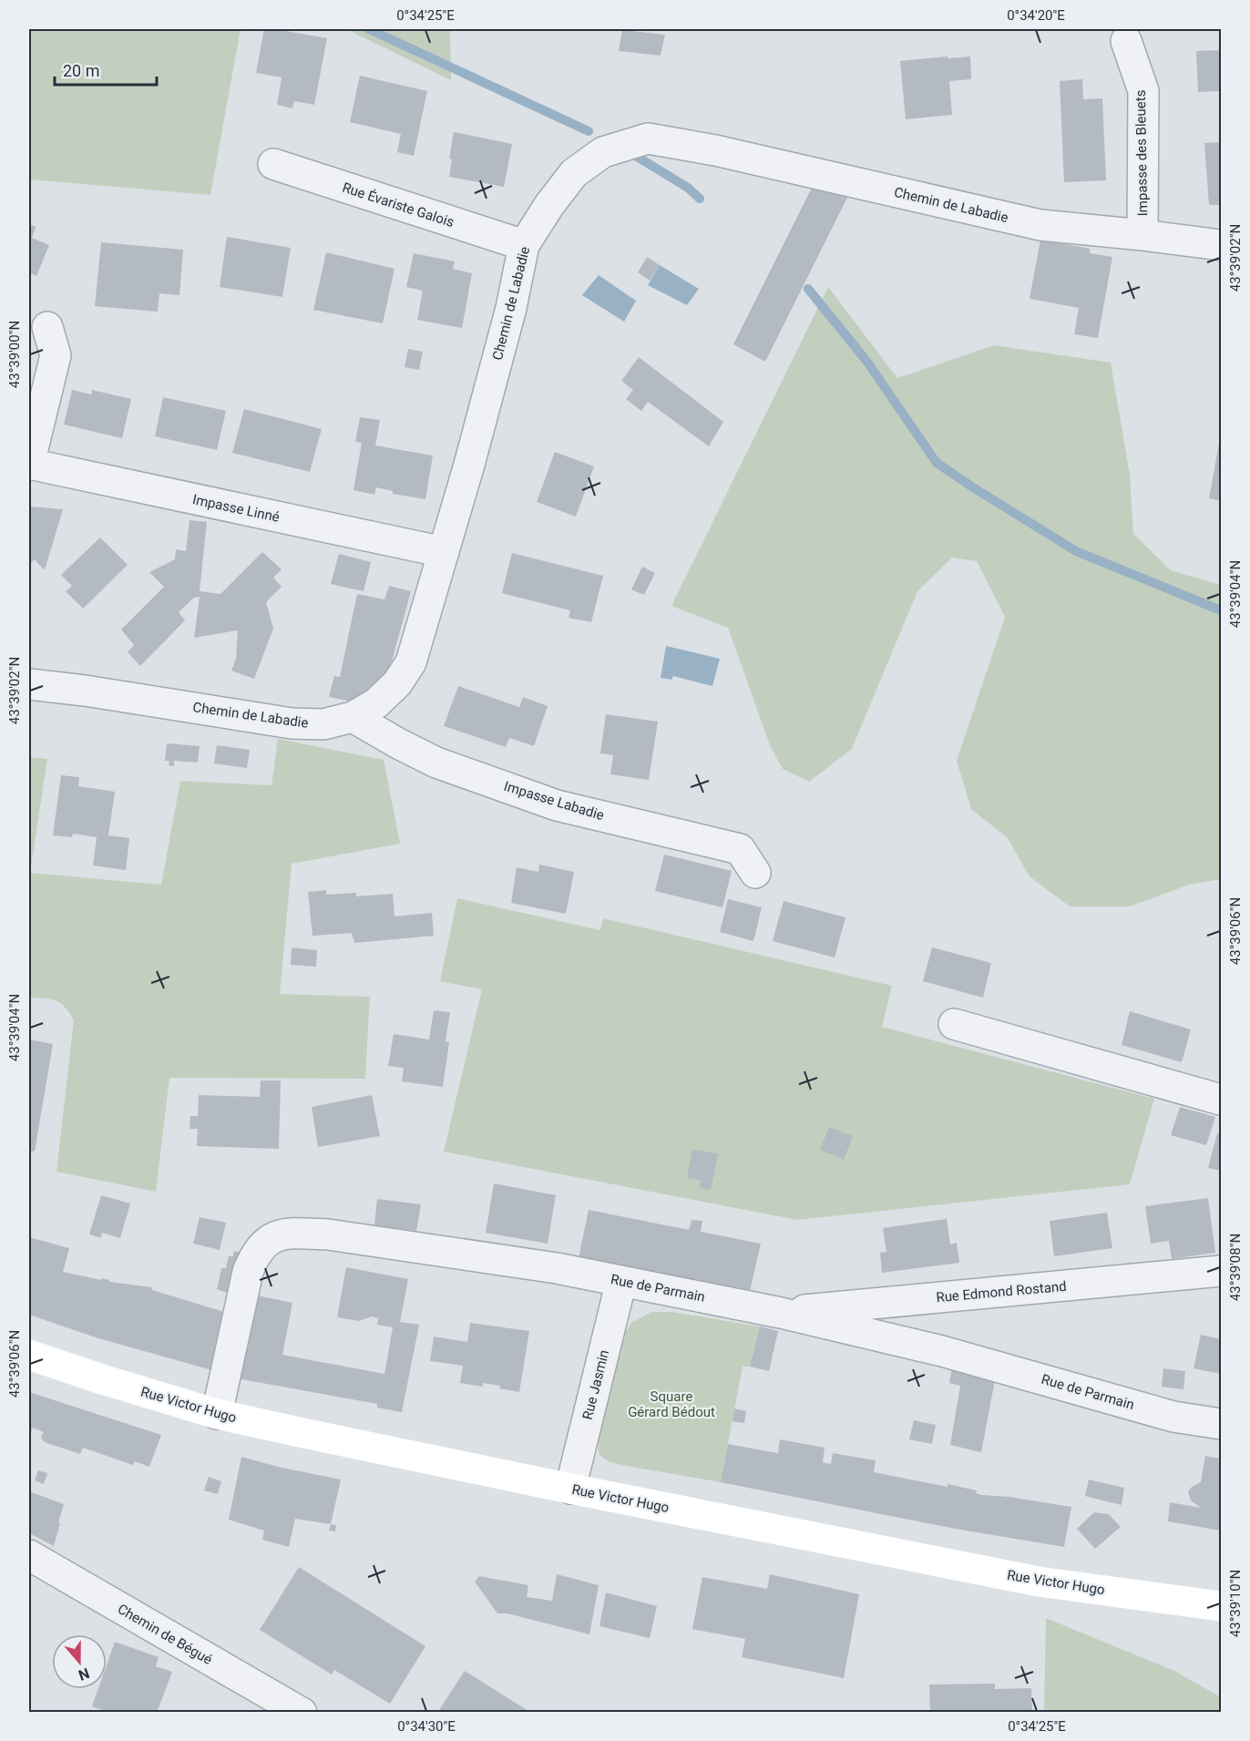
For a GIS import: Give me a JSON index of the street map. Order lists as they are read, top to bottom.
{
  "streets": {
    "main road": ["Rue Victor Hugo"],
    "street": [
      "Impasse des Bleuets",
      "Rue Évariste Galois",
      "Chemin de Labadie",
      "Impasse Linné",
      "Impasse Labadie",
      "Rue de Parmain",
      "Rue Edmond Rostand",
      "Rue Jasmin",
      "Chemin de Bégué"
    ]
  },
  "crossings": [
    ["Impasse des Bleuets", "Chemin de Labadie"],
    ["Rue Évariste Galois", "Chemin de Labadie"],
    ["Chemin de Labadie", "Impasse Linné"],
    ["Chemin de Labadie", "Impasse Labadie"],
    ["Rue de Parmain", "Rue Edmond Rostand"],
    ["Rue de Parmain", "Rue Jasmin"],
    ["Rue de Parmain", "Rue Victor Hugo"],
    ["Rue Jasmin", "Rue Victor Hugo"]
  ],
  "parks": ["Square Gérard Bédout"],
  "scale_bar": "20 m",
  "north": "bottom",
  "coordinates": [
    "0°34'25\"E",
    "0°34'20\"E",
    "43°39'02\"N",
    "43°39'00\"N",
    "43°39'04\"N",
    "43°39'06\"N",
    "43°39'08\"N",
    "43°39'10\"N",
    "0°34'30\"E"
  ]
}
